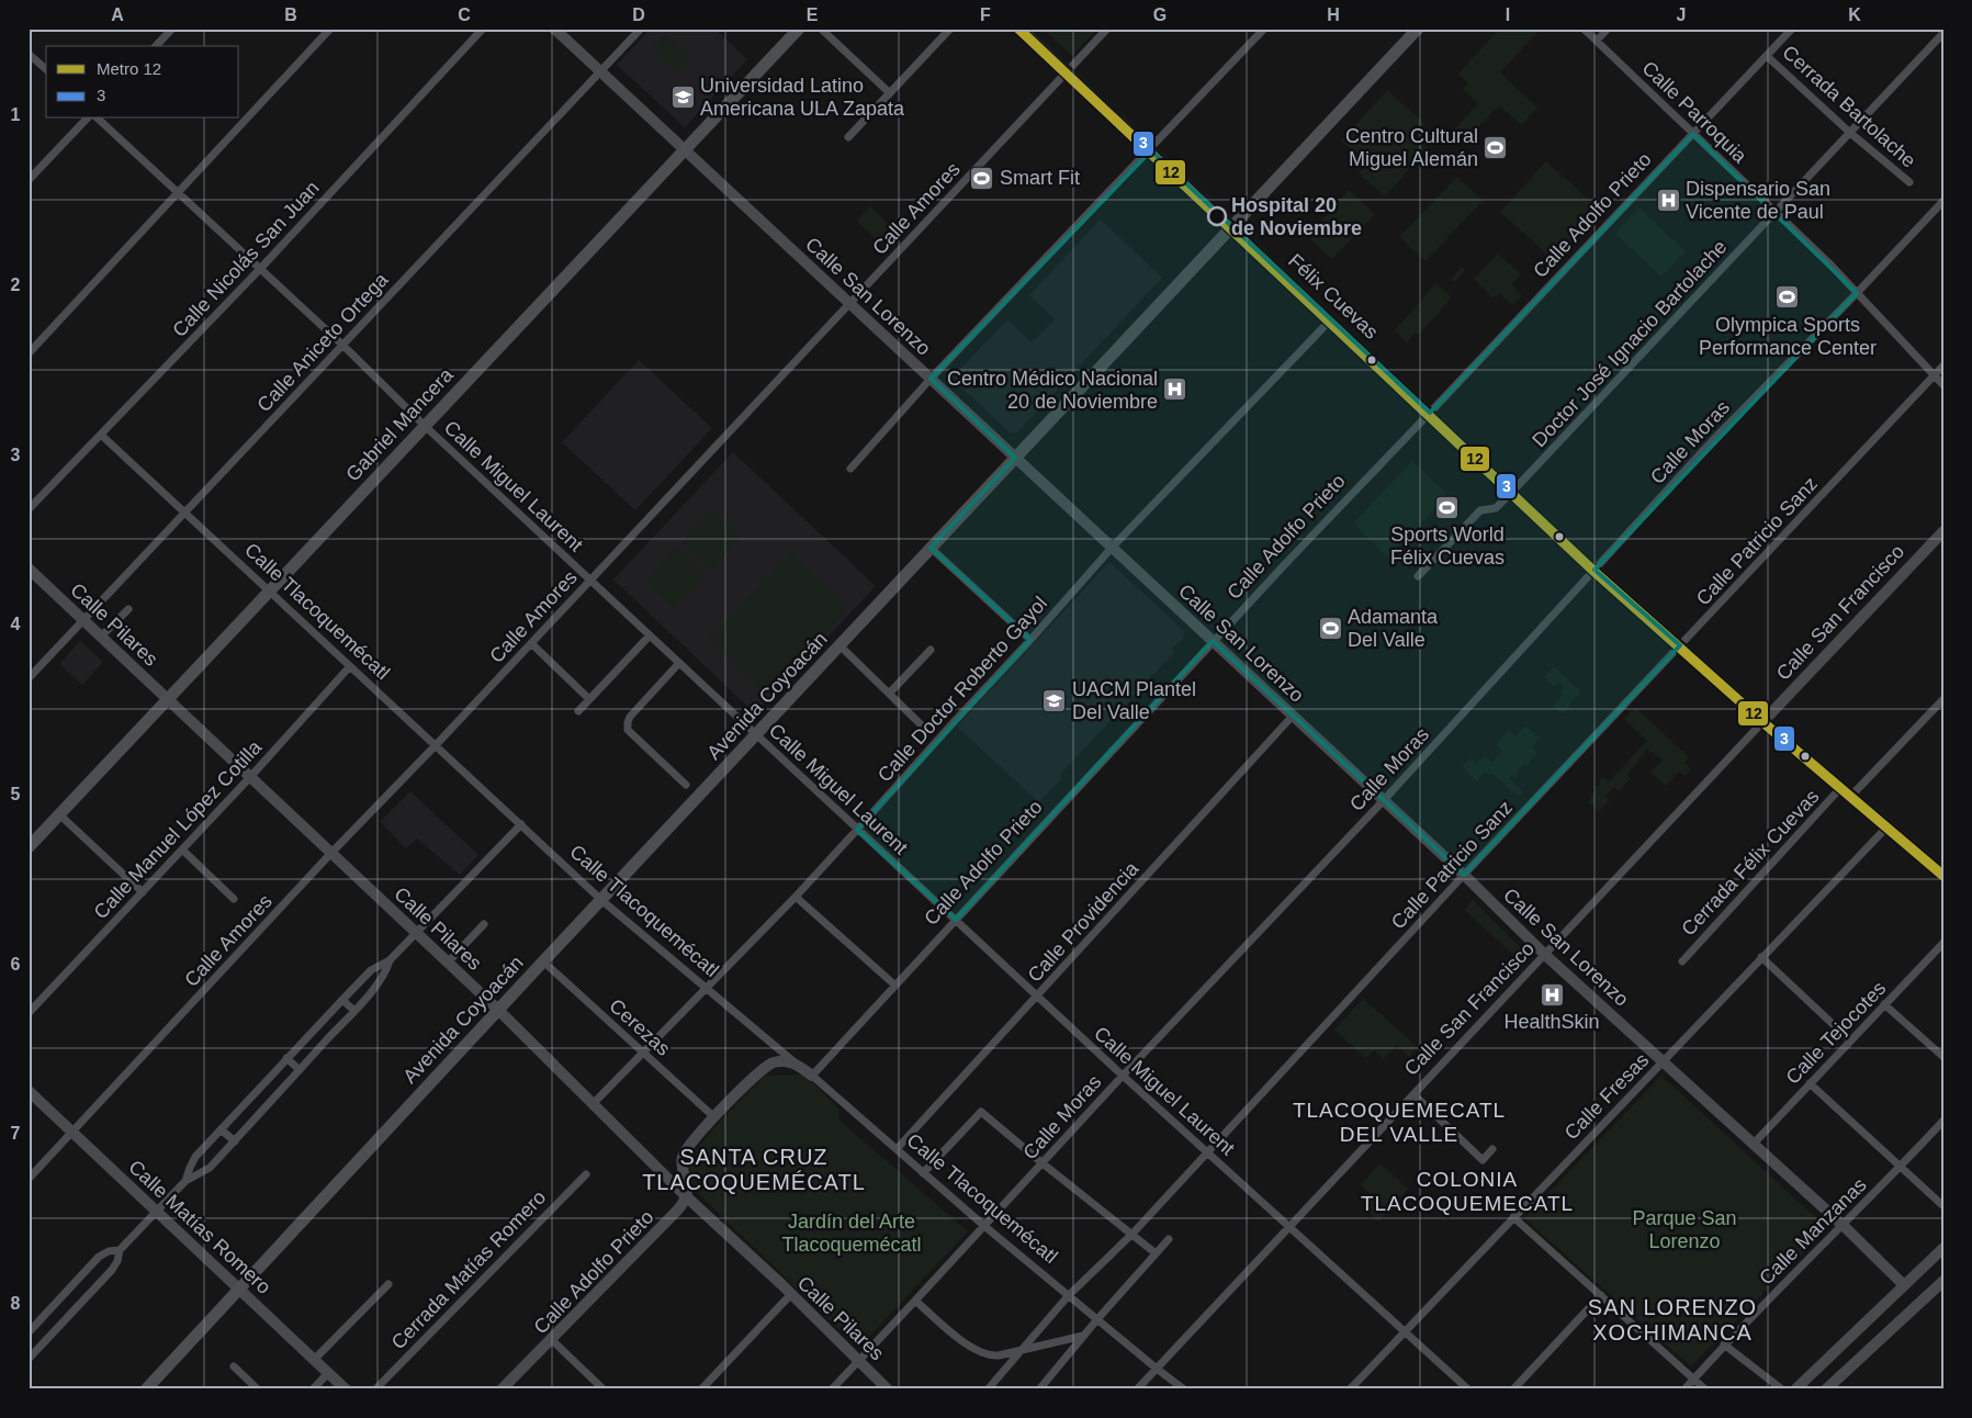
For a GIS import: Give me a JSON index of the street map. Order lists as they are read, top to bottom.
{
  "streets": {
    "main road": ["Félix Cuevas", "Gabriel Mancera", "Avenida Coyoacán"],
    "street": [
      "Cerrada Bartolache",
      "Calle Parroquia",
      "Calle Amores",
      "Calle Adolfo Prieto",
      "Calle Nicolás San Juan",
      "Calle San Lorenzo",
      "Calle Aniceto Ortega",
      "Doctor José Ignacio Bartolache",
      "Calle Moras",
      "Calle Miguel Laurent",
      "Calle Patricio Sanz",
      "Calle Tlacoquemécatl",
      "Calle San Francisco",
      "Calle Pilares",
      "Calle Doctor Roberto Gayol",
      "Calle Manuel López Cotilla",
      "Cerrada Félix Cuevas",
      "Calle Providencia",
      "Cerezas",
      "Calle Tejocotes",
      "Calle Fresas",
      "Calle Matías Romero",
      "Calle Manzanas",
      "Cerrada Matías Romero"
    ]
  },
  "crossings": [
    ["Cerrada Bartolache", "Calle Adolfo Prieto"],
    ["Cerrada Bartolache", "Doctor José Ignacio Bartolache"],
    ["Calle Parroquia", "Calle Adolfo Prieto"],
    ["Calle Parroquia", "Doctor José Ignacio Bartolache"],
    ["Calle Parroquia", "Calle Moras"],
    ["Calle Parroquia", "Calle Patricio Sanz"],
    ["Calle Amores", "Calle San Lorenzo"],
    ["Calle Amores", "Félix Cuevas"],
    ["Calle Amores", "Calle Miguel Laurent"],
    ["Calle Amores", "Calle Tlacoquemécatl"],
    ["Calle Amores", "Calle Pilares"],
    ["Calle Amores", "Calle Matías Romero"],
    ["Calle Adolfo Prieto", "Calle San Lorenzo"],
    ["Calle Adolfo Prieto", "Félix Cuevas"],
    ["Calle Adolfo Prieto", "Calle Miguel Laurent"],
    ["Calle Adolfo Prieto", "Calle Tlacoquemécatl"],
    ["Calle Adolfo Prieto", "Calle Pilares"],
    ["Calle Nicolás San Juan", "Calle Miguel Laurent"],
    ["Calle Nicolás San Juan", "Calle Tlacoquemécatl"],
    ["Calle San Lorenzo", "Calle Aniceto Ortega"],
    ["Calle San Lorenzo", "Gabriel Mancera"],
    ["Calle San Lorenzo", "Calle Moras"],
    ["Calle San Lorenzo", "Calle Patricio Sanz"],
    ["Calle San Lorenzo", "Calle San Francisco"],
    ["Calle San Lorenzo", "Calle Doctor Roberto Gayol"],
    ["Calle San Lorenzo", "Avenida Coyoacán"],
    ["Calle San Lorenzo", "Calle Providencia"],
    ["Calle San Lorenzo", "Calle Tejocotes"],
    ["Calle San Lorenzo", "Calle Fresas"],
    ["Calle San Lorenzo", "Calle Manzanas"],
    ["Félix Cuevas", "Doctor José Ignacio Bartolache"],
    ["Félix Cuevas", "Calle Moras"],
    ["Félix Cuevas", "Calle Patricio Sanz"],
    ["Félix Cuevas", "Calle San Francisco"],
    ["Félix Cuevas", "Calle Doctor Roberto Gayol"],
    ["Félix Cuevas", "Avenida Coyoacán"],
    ["Félix Cuevas", "Cerrada Félix Cuevas"],
    ["Calle Aniceto Ortega", "Calle Miguel Laurent"],
    ["Calle Aniceto Ortega", "Calle Tlacoquemécatl"],
    ["Calle Aniceto Ortega", "Calle Pilares"],
    ["Gabriel Mancera", "Calle Miguel Laurent"],
    ["Gabriel Mancera", "Calle Tlacoquemécatl"],
    ["Gabriel Mancera", "Calle Pilares"],
    ["Calle Moras", "Calle Miguel Laurent"],
    ["Calle Moras", "Calle Tlacoquemécatl"],
    ["Calle Moras", "Calle Pilares"],
    ["Calle Miguel Laurent", "Calle Patricio Sanz"],
    ["Calle Miguel Laurent", "Calle San Francisco"],
    ["Calle Miguel Laurent", "Calle Doctor Roberto Gayol"],
    ["Calle Miguel Laurent", "Avenida Coyoacán"],
    ["Calle Miguel Laurent", "Calle Providencia"],
    ["Calle Miguel Laurent", "Calle Fresas"],
    ["Calle Patricio Sanz", "Calle Tlacoquemécatl"],
    ["Calle Tlacoquemécatl", "Calle San Francisco"],
    ["Calle Tlacoquemécatl", "Calle Doctor Roberto Gayol"],
    ["Calle Tlacoquemécatl", "Avenida Coyoacán"],
    ["Calle Tlacoquemécatl", "Calle Manuel López Cotilla"],
    ["Calle Tlacoquemécatl", "Calle Providencia"],
    ["Calle Pilares", "Calle Doctor Roberto Gayol"],
    ["Calle Pilares", "Avenida Coyoacán"],
    ["Calle Pilares", "Calle Manuel López Cotilla"],
    ["Calle Doctor Roberto Gayol", "Cerezas"],
    ["Avenida Coyoacán", "Cerezas"],
    ["Avenida Coyoacán", "Calle Matías Romero"]
  ],
  "districts": [
    "TLACOQUEMECATL DEL VALLE",
    "SANTA CRUZ TLACOQUEMÉCATL",
    "COLONIA TLACOQUEMECATL",
    "SAN LORENZO XOCHIMANCA"
  ],
  "parks": ["Parque San Lorenzo", "Jardín del Arte Tlacoquemécatl"],
  "places": {
    "school or university": ["Universidad Latino Americana ULA Zapata", "UACM Plantel Del Valle"],
    "sports": [
      "Centro Cultural Miguel Alemán",
      "Smart Fit",
      "Olympica Sports Performance Center",
      "Sports World Félix Cuevas",
      "Adamanta Del Valle"
    ],
    "hospital": ["Dispensario San Vicente de Paul", "Centro Médico Nacional 20 de Noviembre", "HealthSkin"],
    "other": ["Hospital 20 de Noviembre"]
  },
  "lines": ["metro line 12", "transit line 3"],
  "legend": ["Metro 12", "3"],
  "grid": {
    "columns": [
      "A",
      "B",
      "C",
      "D",
      "E",
      "F",
      "G",
      "H",
      "I",
      "J",
      "K"
    ],
    "rows": [
      "1",
      "2",
      "3",
      "4",
      "5",
      "6",
      "7",
      "8"
    ]
  }
}
